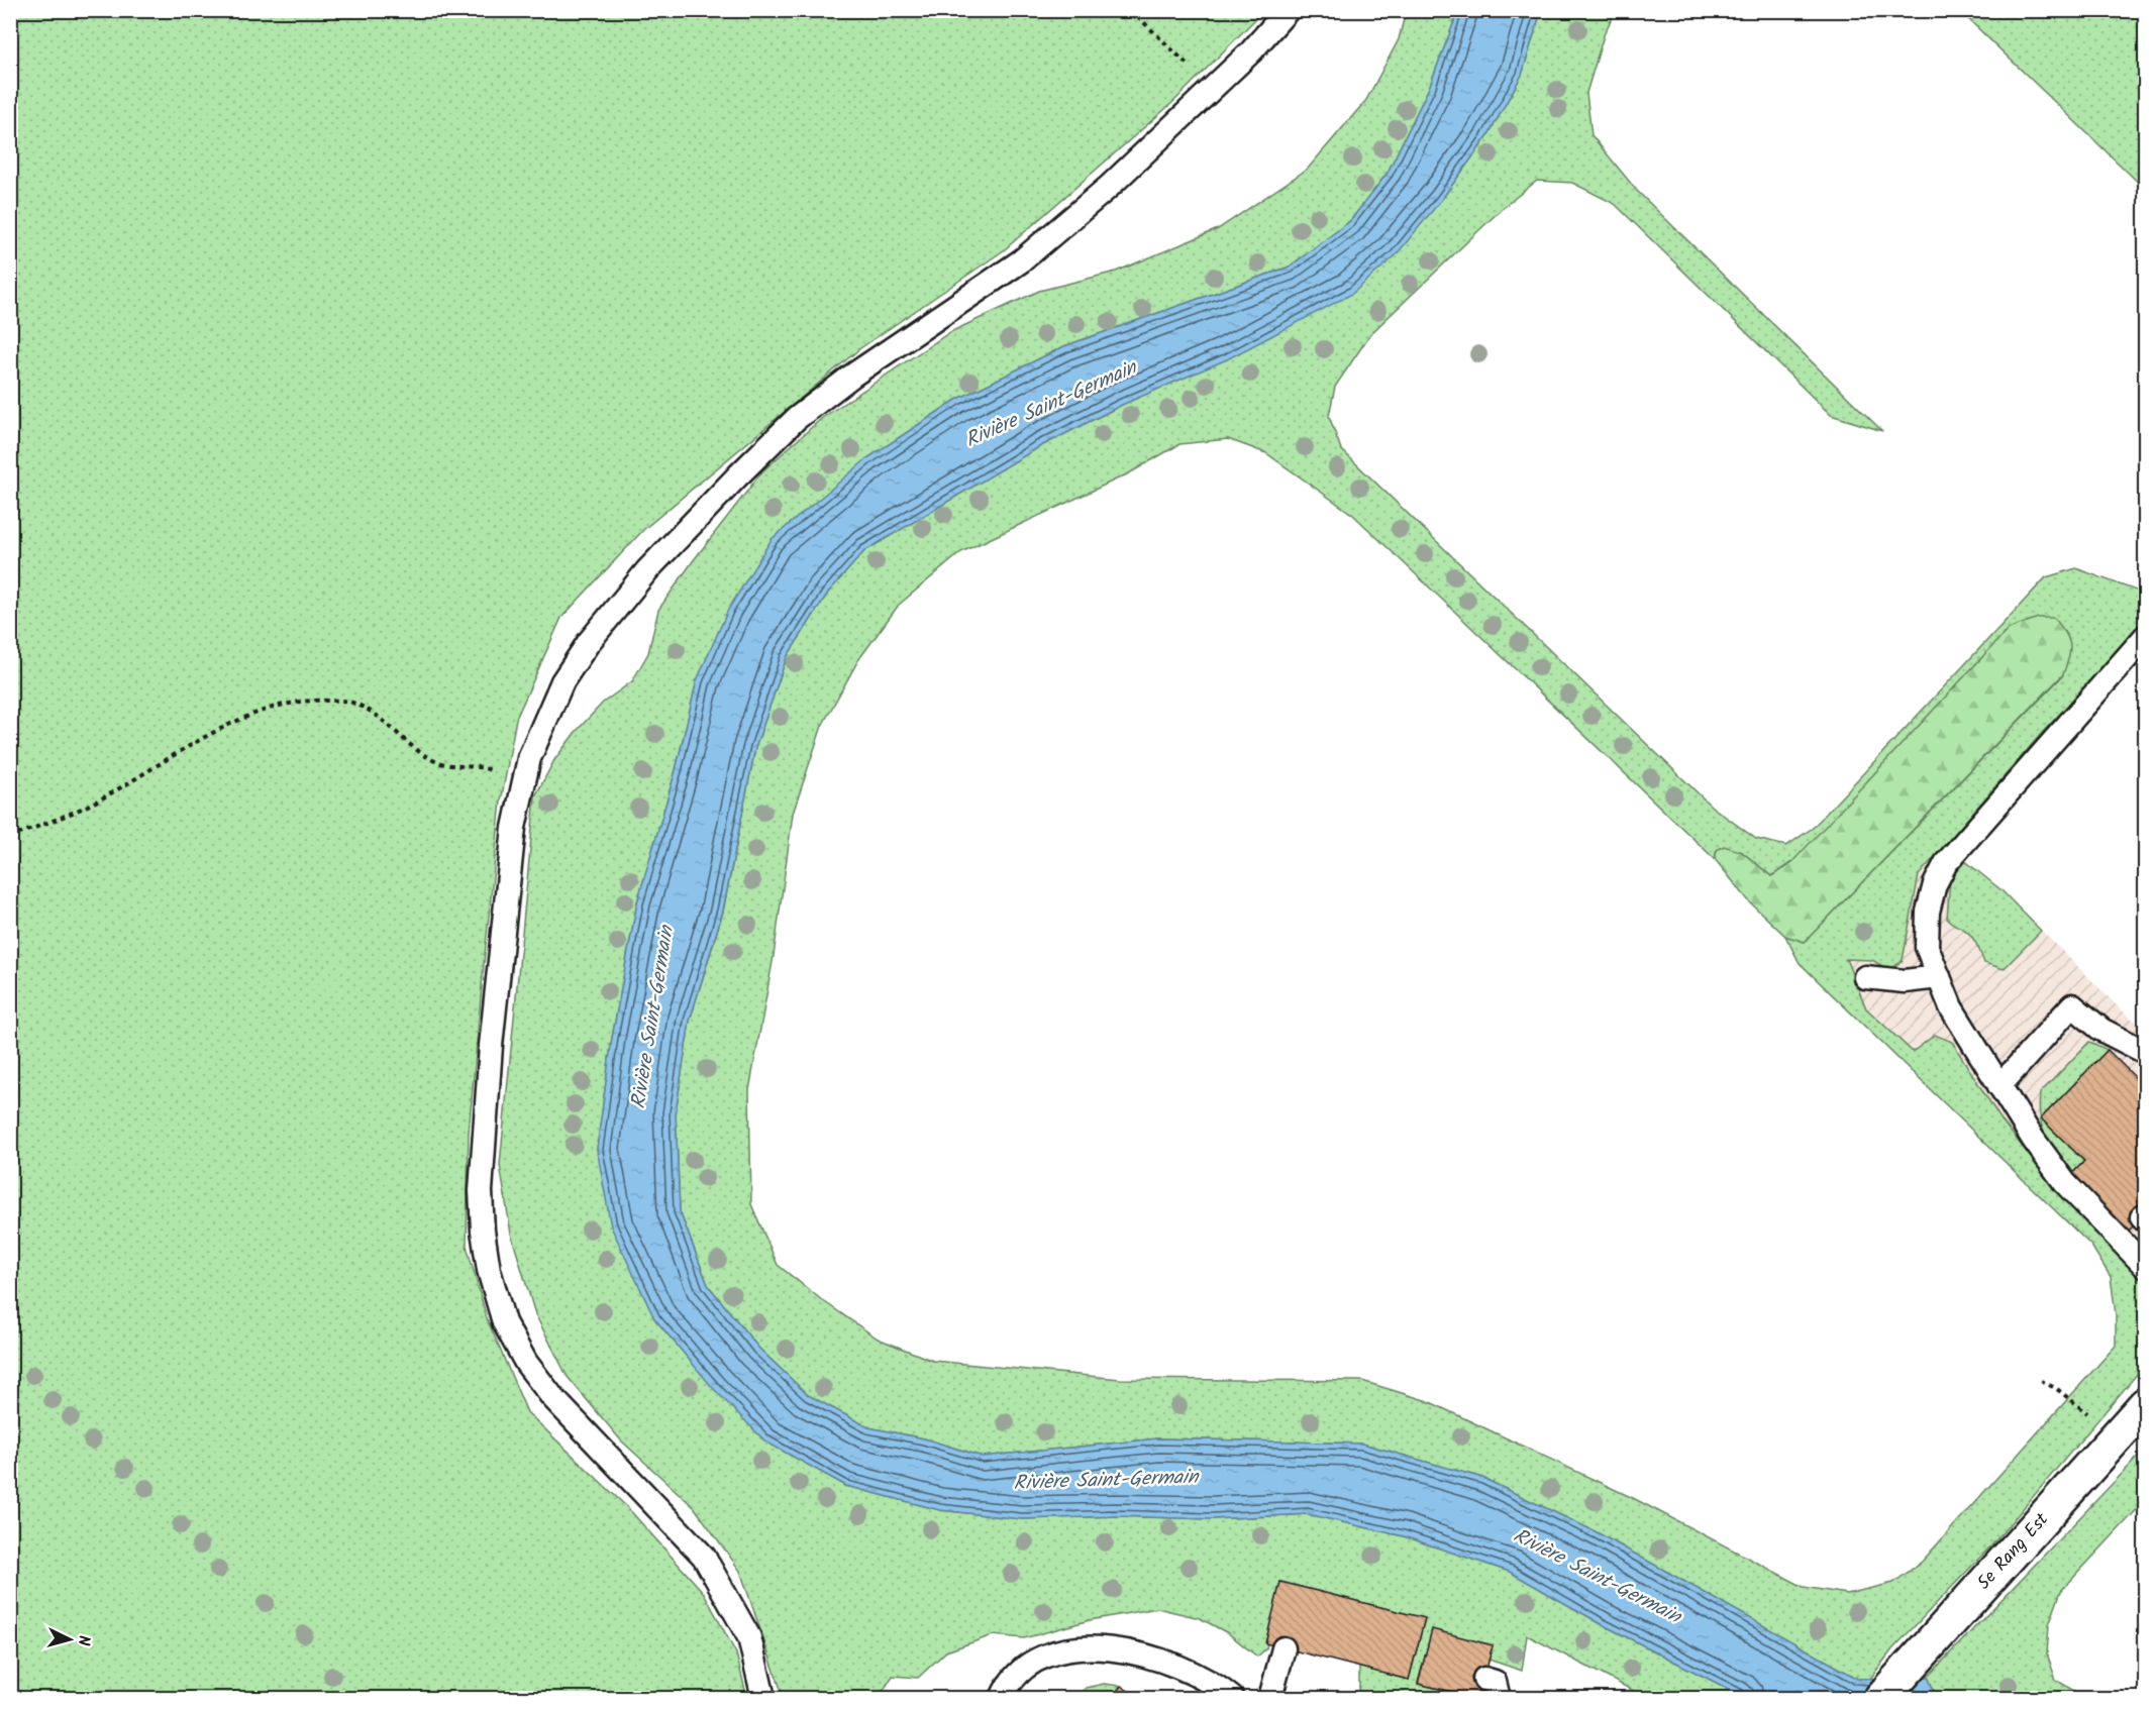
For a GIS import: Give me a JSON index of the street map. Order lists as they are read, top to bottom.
{
  "streets": {
    "street": ["5e Rang Est"]
  },
  "water": ["Rivière Saint-Germain"],
  "north": "right"
}
